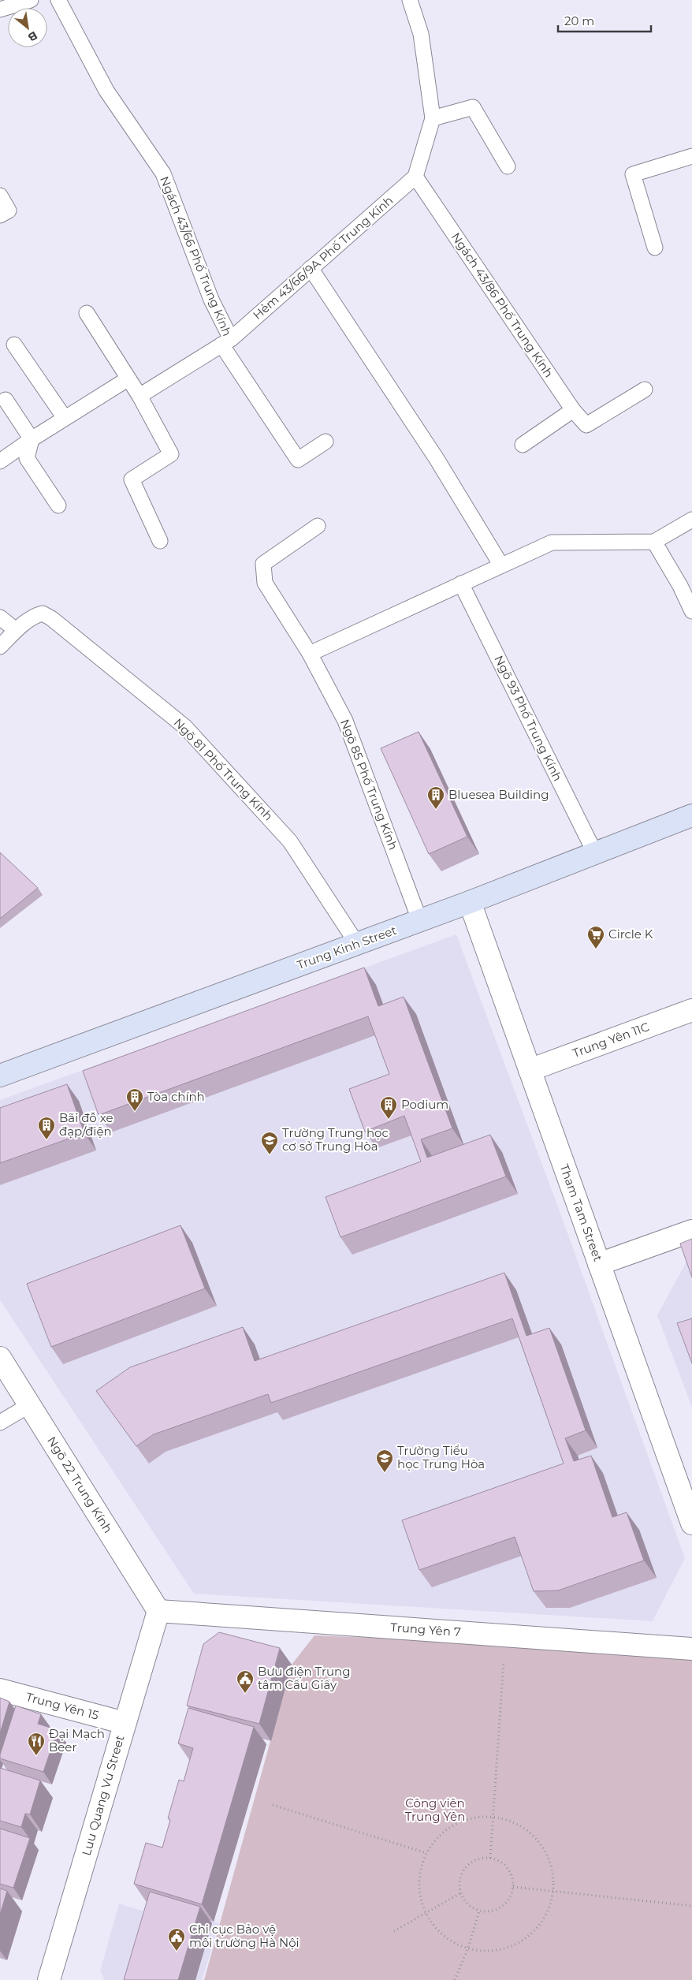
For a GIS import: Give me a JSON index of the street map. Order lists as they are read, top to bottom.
{
  "streets": {
    "main road": ["Trung Kinh Street"],
    "street": [
      "Trung Yên 11C",
      "Tham Tam Street",
      "Ngõ 22 Trung Kính",
      "Trung Yên 7",
      "Trung Yên 15",
      "Luu Quang Vu Street"
    ],
    "lane": [
      "Ngách 43/66 Phố Trung Kính",
      "Hẻm 43/66/9A Phố Trung Kính",
      "Ngách 43/86 Phố Trung Kính",
      "Ngõ 93 Phố Trung Kính",
      "Ngõ 81 Phố Trung Kính",
      "Ngõ 85 Phố Trung Kính"
    ]
  },
  "crossings": [
    ["Ngách 43/66 Phố Trung Kính", "Hẻm 43/66/9A Phố Trung Kính"],
    ["Hẻm 43/66/9A Phố Trung Kính", "Ngách 43/86 Phố Trung Kính"],
    ["Ngõ 93 Phố Trung Kính", "Trung Kinh Street"],
    ["Ngõ 81 Phố Trung Kính", "Trung Kinh Street"],
    ["Ngõ 85 Phố Trung Kính", "Trung Kinh Street"],
    ["Trung Kinh Street", "Tham Tam Street"],
    ["Trung Yên 11C", "Tham Tam Street"],
    ["Ngõ 22 Trung Kính", "Trung Yên 7"],
    ["Ngõ 22 Trung Kính", "Luu Quang Vu Street"],
    ["Trung Yên 7", "Luu Quang Vu Street"],
    ["Trung Yên 15", "Luu Quang Vu Street"]
  ],
  "parks": ["Công viên Trung Yên"],
  "places": {
    "building": [
      "Bluesea Building",
      "Tòa chính",
      "Podium",
      "Bãi đỗ xe đạp/điện"
    ],
    "supermarket": ["Circle K"],
    "school or university": ["Trường Trung học cơ sở Trung Hòa", "Trường Tiểu học Trung Hòa"],
    "public building": ["Bưu điện Trung tâm Cầu Giấy", "Chi cục Bảo vệ môi trường Hà Nội"],
    "restaurant": ["Đại Mạch Beer"]
  },
  "scale_bar": "20 m",
  "north": "bottom right"
}
